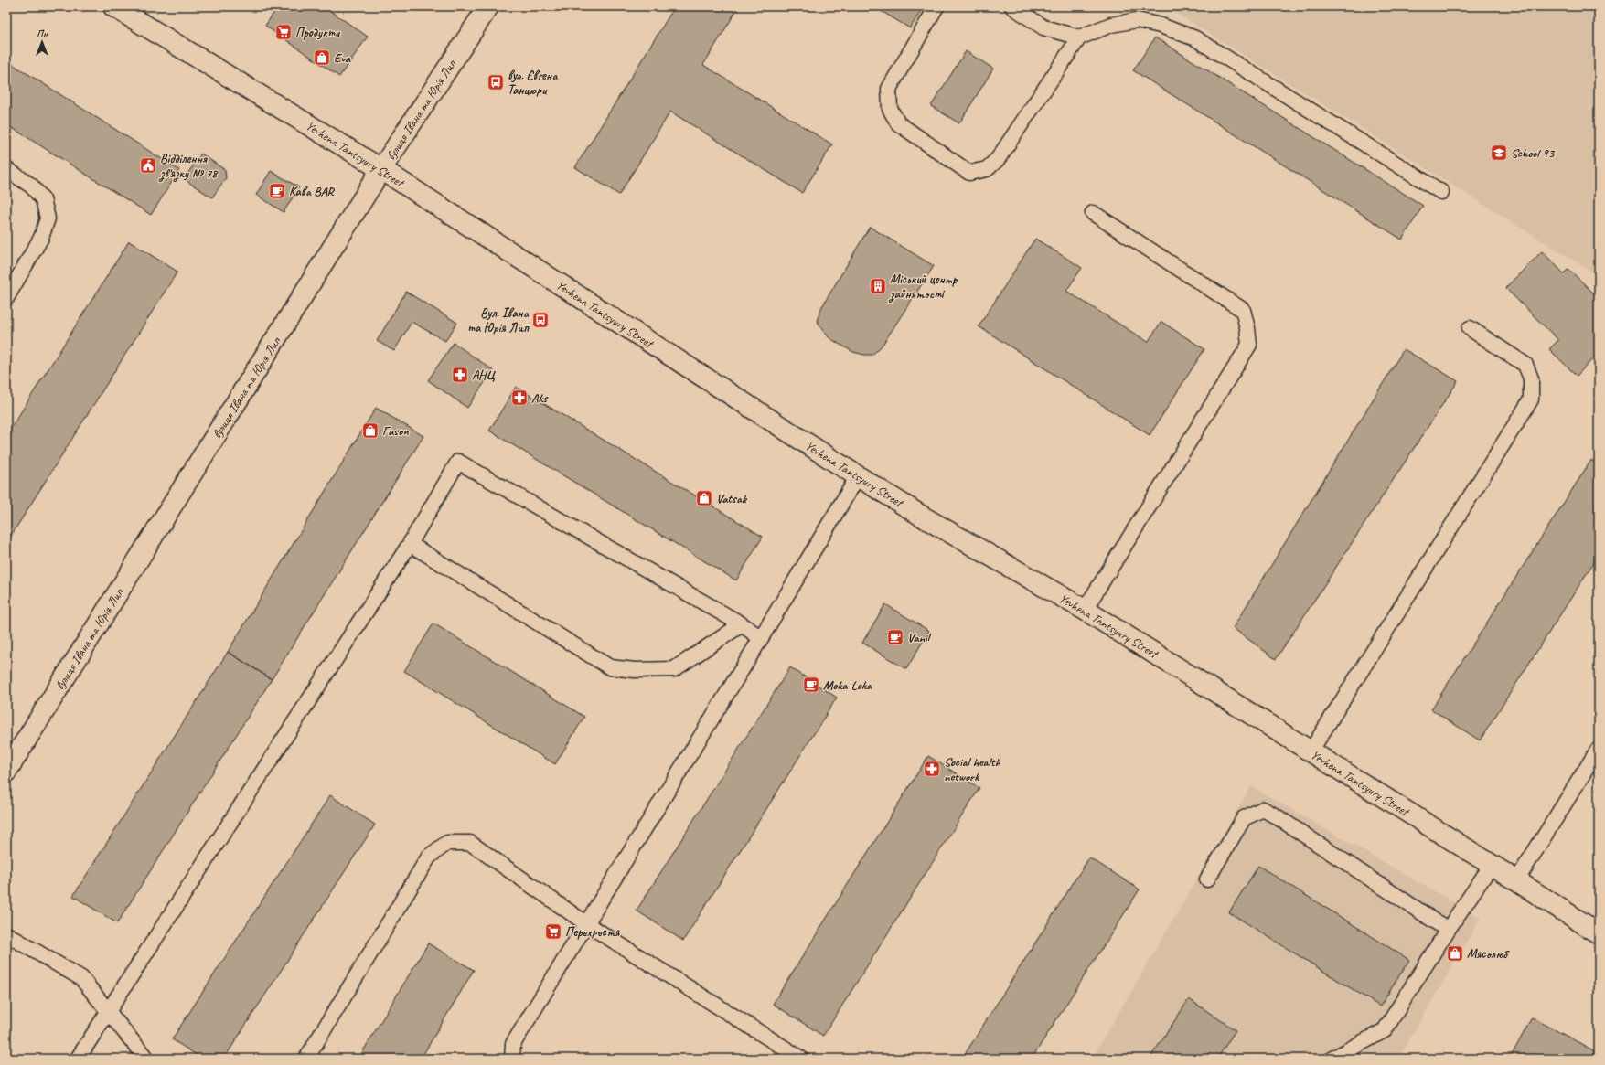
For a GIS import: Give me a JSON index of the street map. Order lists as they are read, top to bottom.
{
  "streets": {
    "street": ["вулиця Івана та Юрія Лип", "Yevhena Tantsyury Street"]
  },
  "crossings": [
    ["вулиця Івана та Юрія Лип", "Yevhena Tantsyury Street"]
  ],
  "places": {
    "supermarket": ["Продукти", "Перехрестя"],
    "shop": [
      "Eva",
      "Fason",
      "Vatsak",
      "Мясолюб"
    ],
    "bus stop": ["вул. Євгена Танцюри", "Вул. Івана та Юрія Лип"],
    "school or university": ["School 93"],
    "public building": ["Відділення зв'язку № 78"],
    "cafe": ["Кава BAR", "Vanil", "Moka-Loka"],
    "building": ["Міський центр зайнятості"],
    "pharmacy": ["АНЦ", "Aks", "Social health network"]
  },
  "north": "top"
}
